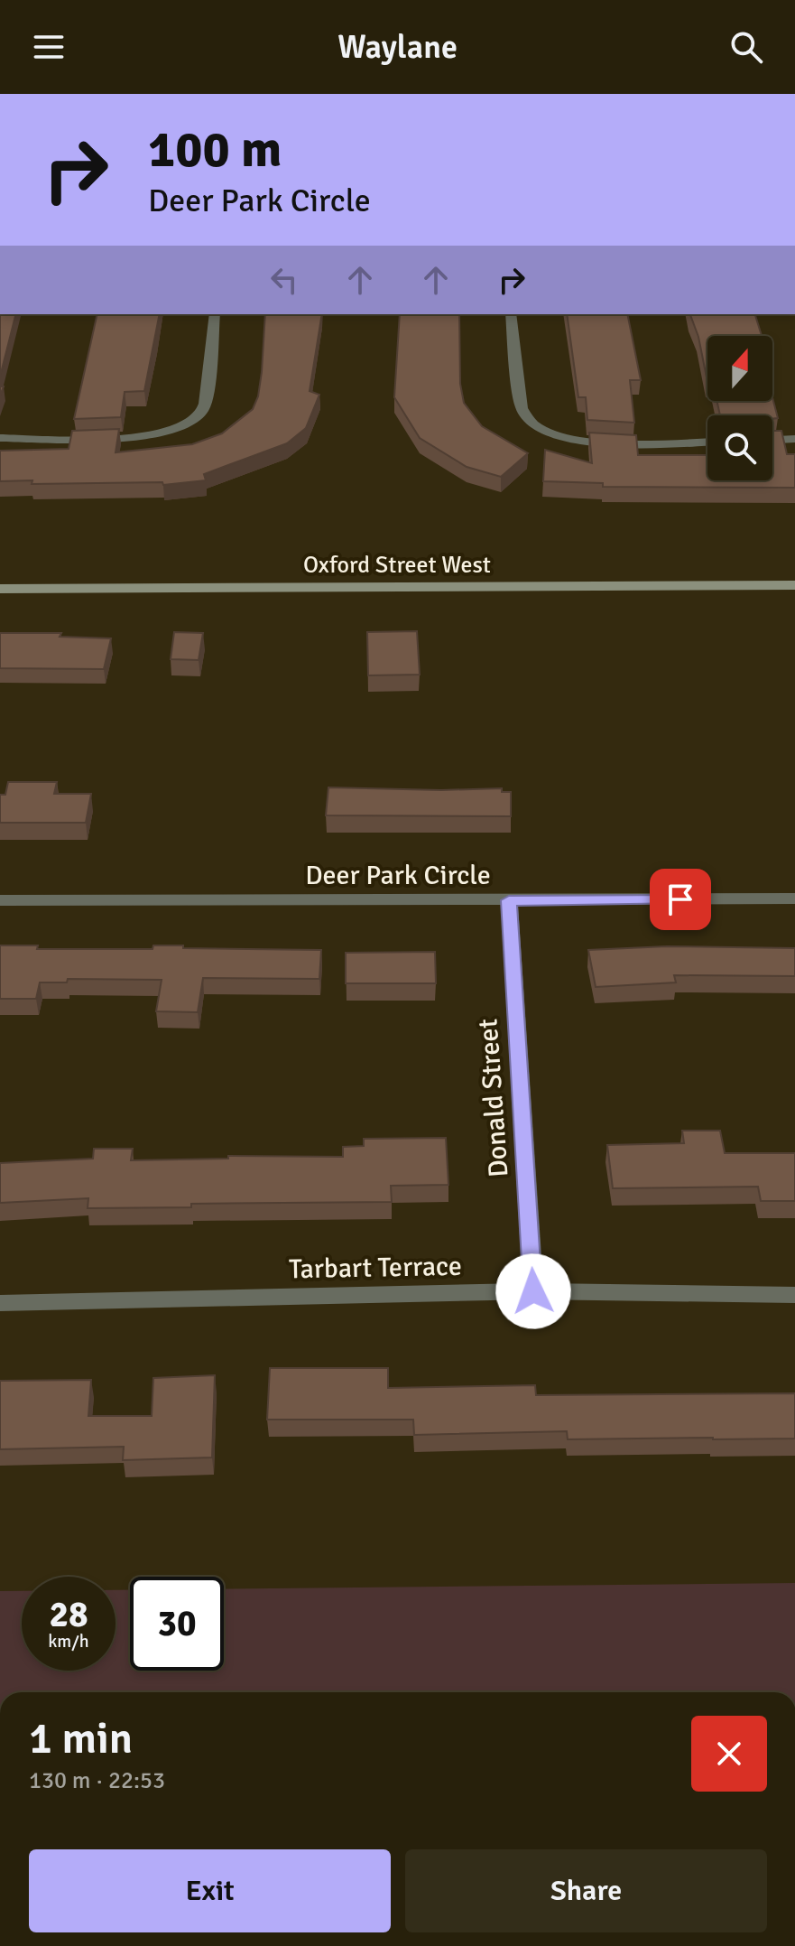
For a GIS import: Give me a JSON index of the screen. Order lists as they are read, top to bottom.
{
  "streets": {
    "main road": ["Oxford Street West"],
    "street": ["Deer Park Circle", "Donald Street", "Tarbart Terrace"]
  },
  "crossings": [
    ["Deer Park Circle", "Donald Street"],
    ["Donald Street", "Tarbart Terrace"]
  ],
  "north": "top",
  "page": {
    "header": "Waylane",
    "turn": ["100 m", "Deer Park Circle"],
    "speed": "28 km/h",
    "limit": "30",
    "heading": ["1 min", "130 m · 22:53"],
    "buttons": ["Exit", "Share"]
  }
}
